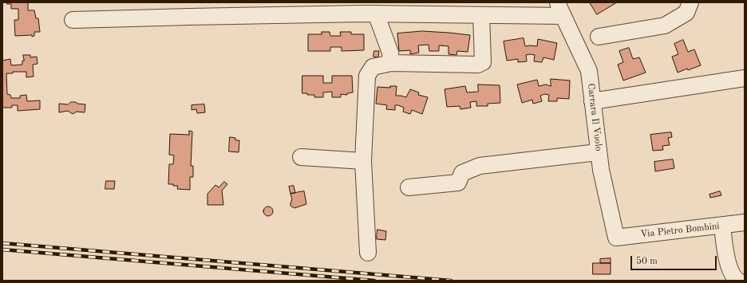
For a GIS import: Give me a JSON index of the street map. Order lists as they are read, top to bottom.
{
  "streets": {
    "street": ["Carrara Il Vuolo", "Via Pietro Bombini"]
  },
  "crossings": [
    ["Carrara Il Vuolo", "Via Pietro Bombini"]
  ],
  "scale_bar": "50 m"
}
